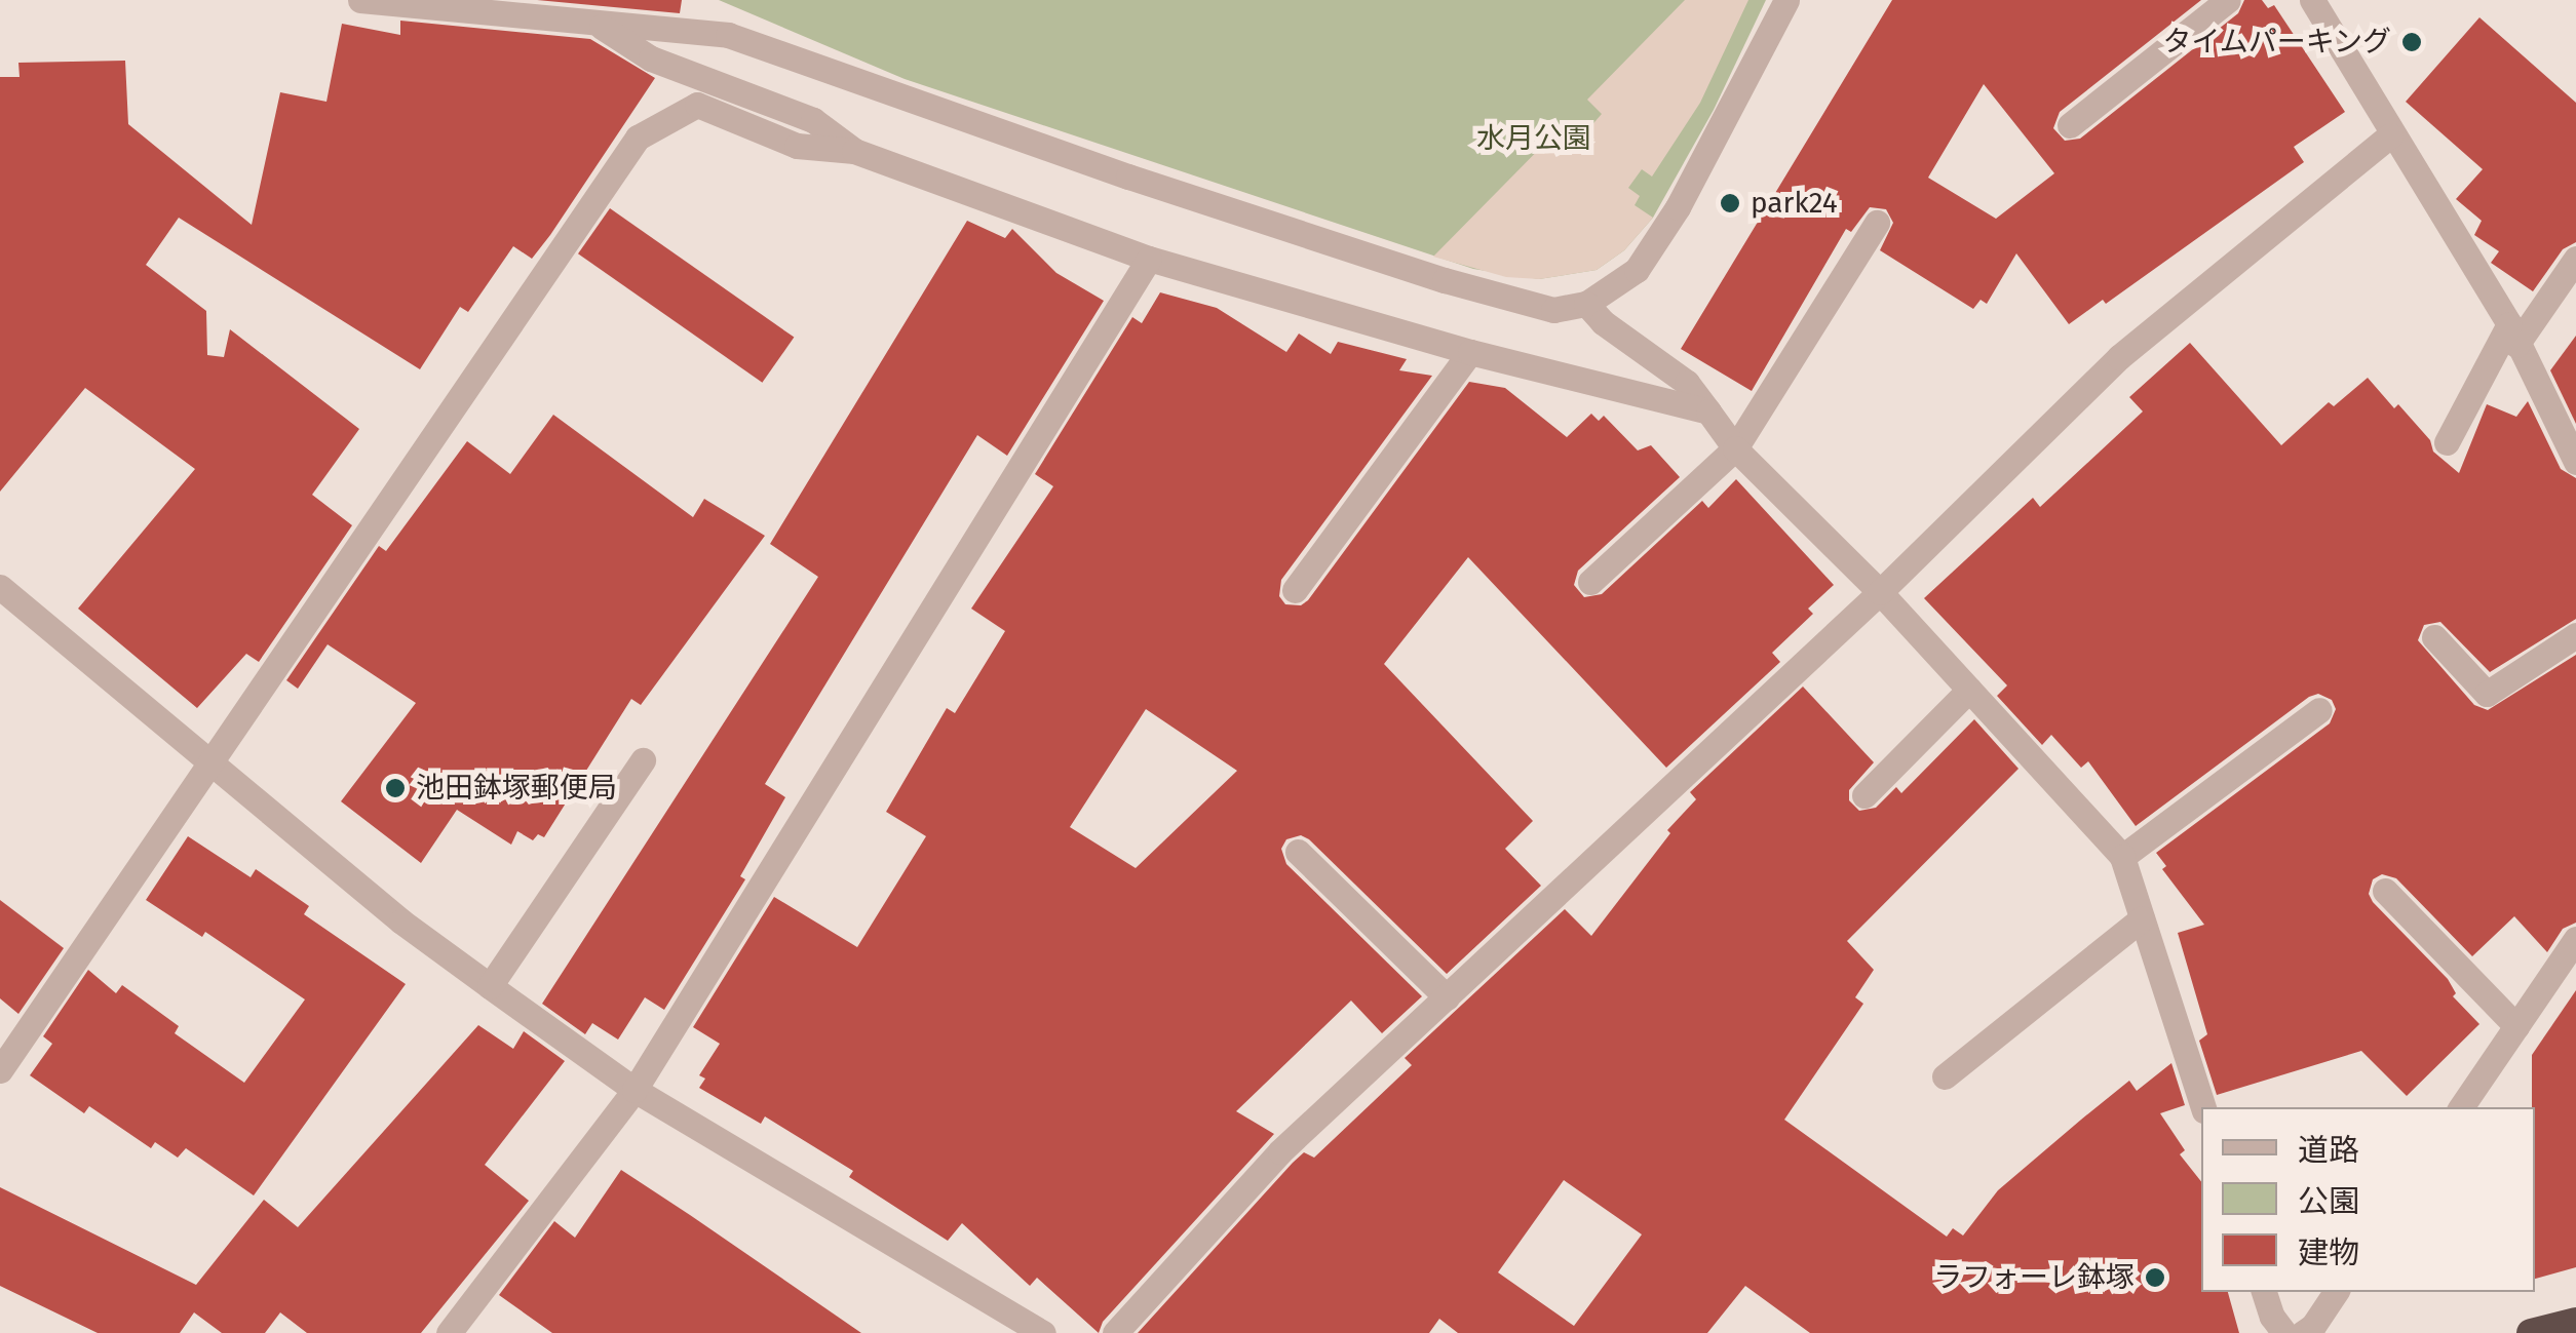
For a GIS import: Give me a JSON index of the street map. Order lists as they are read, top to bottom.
{
  "parks": ["水月公園"],
  "places": [
    "タイムパーキング",
    "park24",
    "池田鉢塚郵便局",
    "ラフォーレ鉢塚"
  ],
  "legend": ["道路", "公園", "建物"]
}
